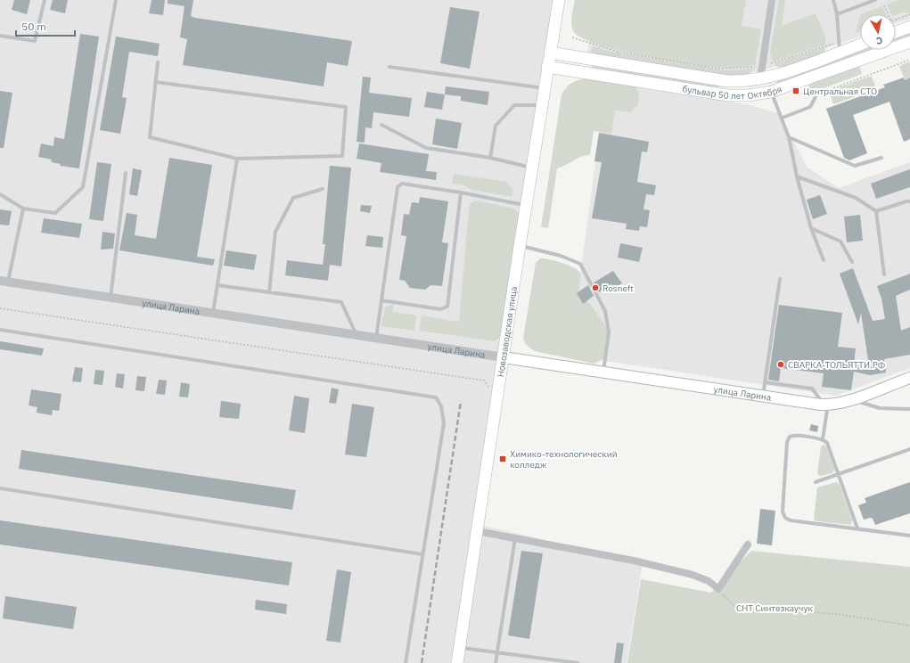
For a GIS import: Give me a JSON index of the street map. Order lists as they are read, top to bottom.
{
  "streets": {
    "main road": ["бульвар 50 лет Октября", "улица Ларина", "Новозаводская улица"]
  },
  "crossings": [
    ["бульвар 50 лет Октября", "Новозаводская улица"],
    ["улица Ларина", "Новозаводская улица"]
  ],
  "parks": ["СНТ Синтезкаучук"],
  "places": {
    "transit": ["Центральная СТО", "Химико-технологический колледж"],
    "other": ["Rosneft", "СВАРКА-ТОЛЬЯТТИ.РФ"]
  },
  "scale_bar": "50 m",
  "north": "bottom"
}
